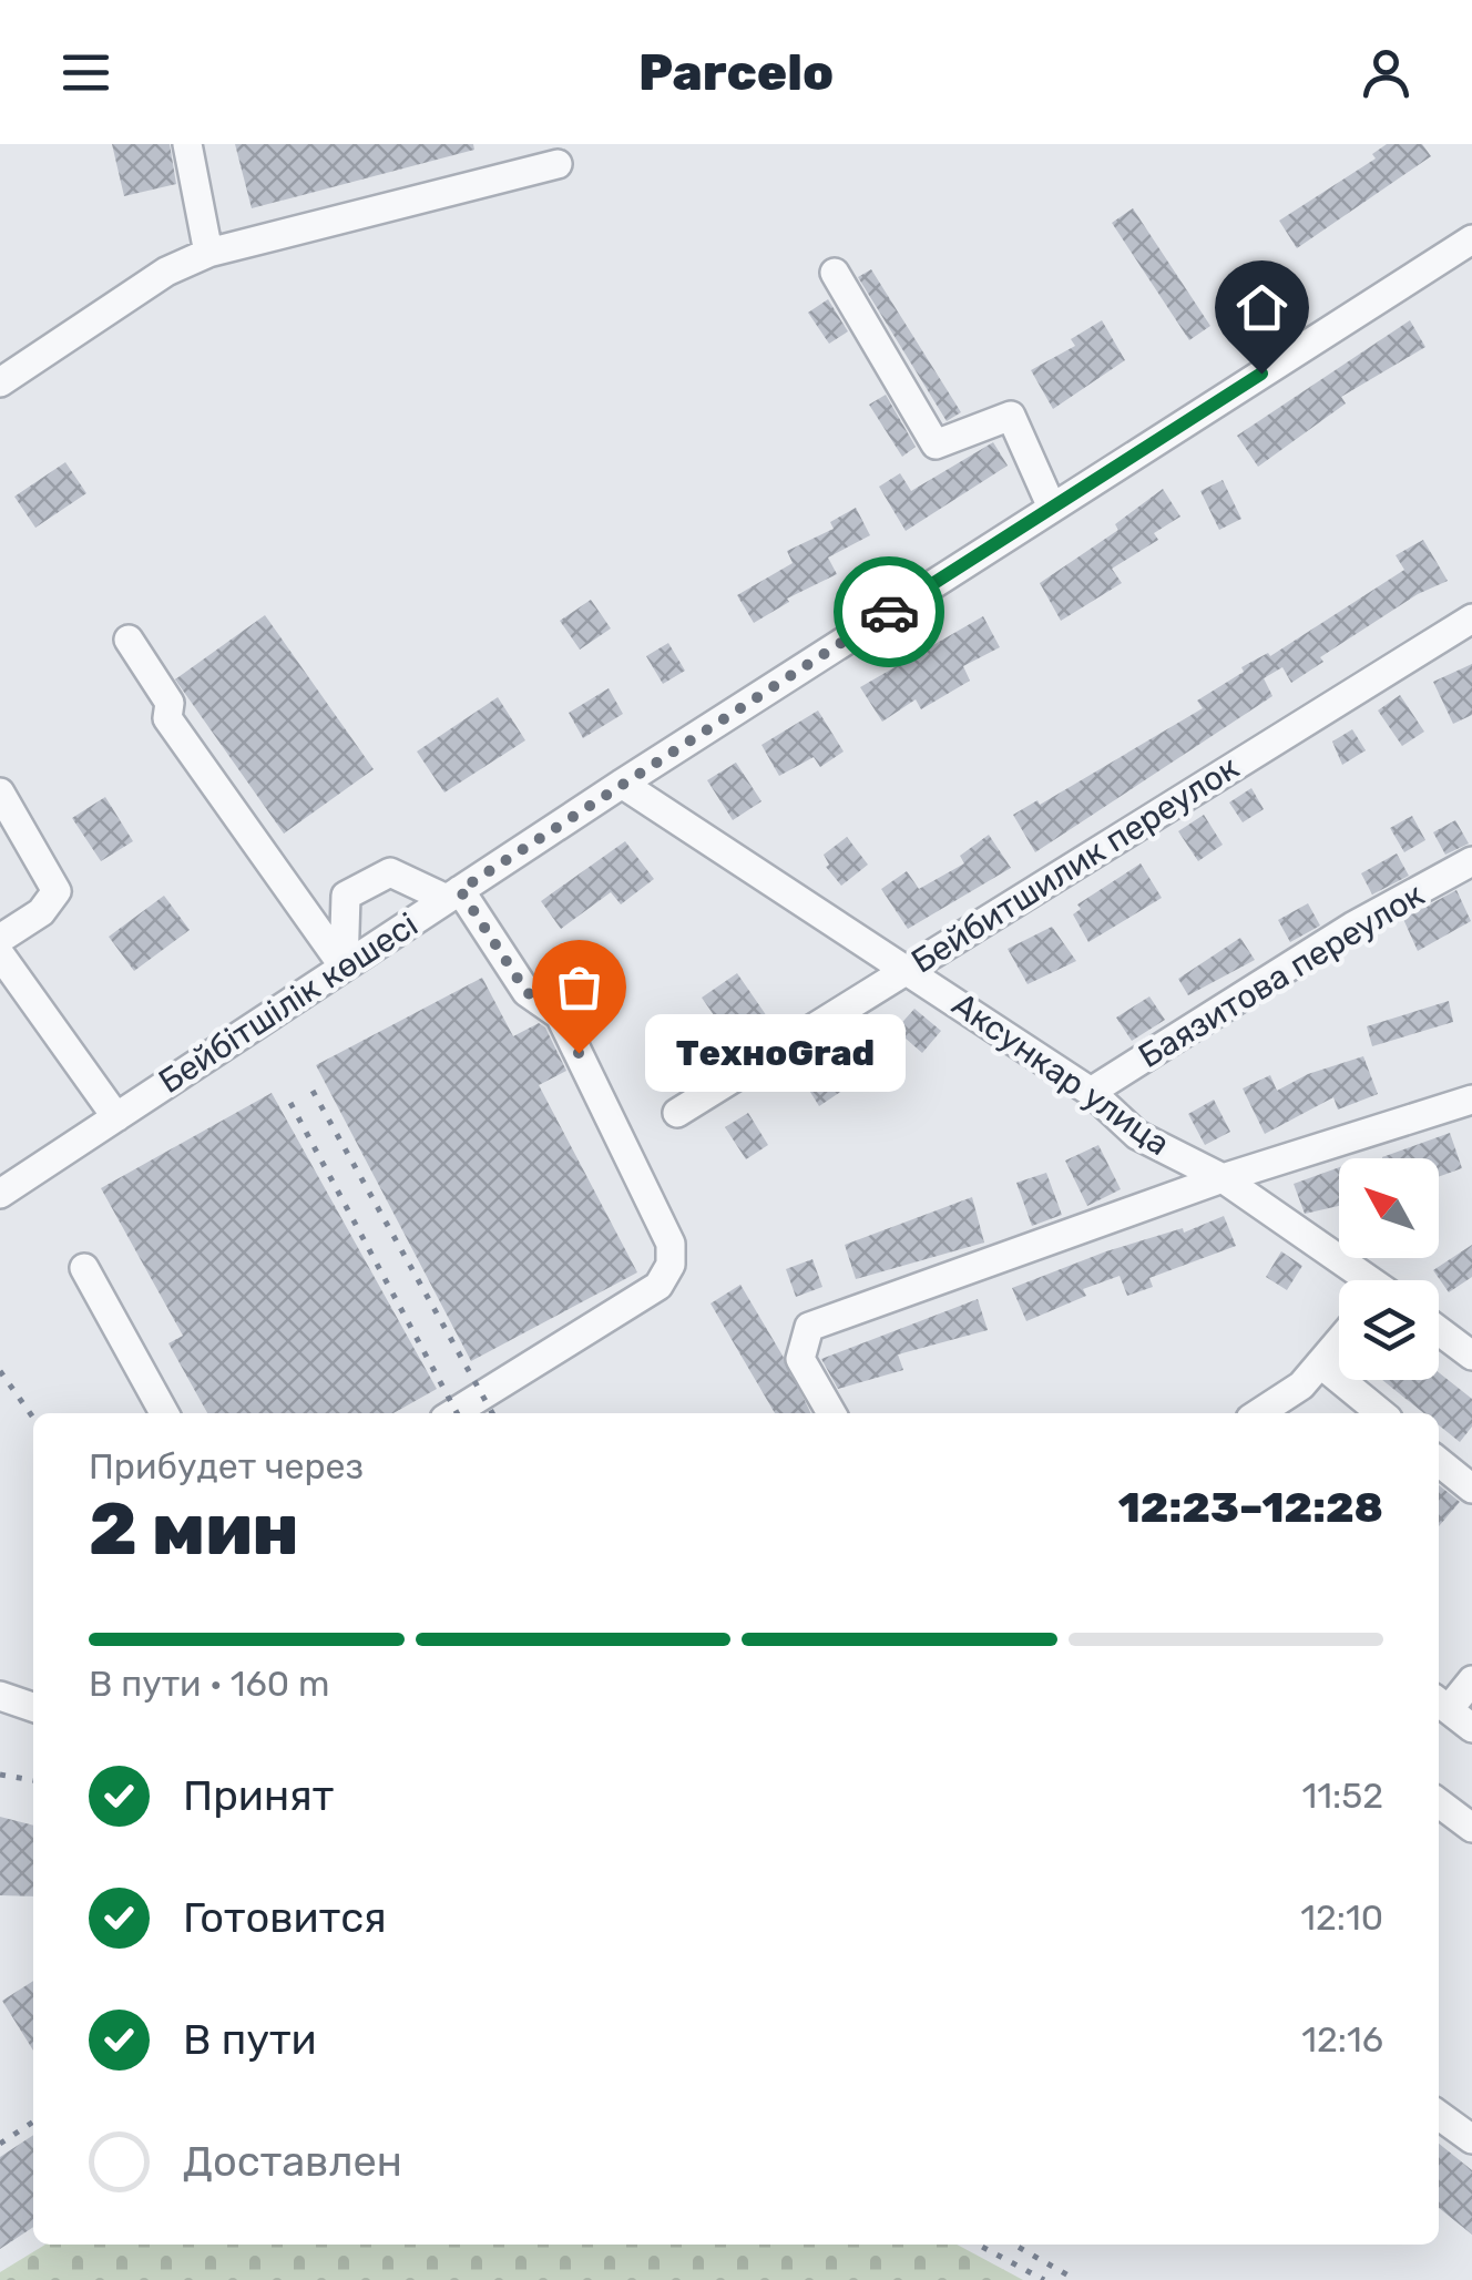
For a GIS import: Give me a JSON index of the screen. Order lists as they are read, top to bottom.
{
  "streets": {
    "street": [
      "Бейбитшилик переулок",
      "Баязитова переулок",
      "Бейбітшілік көшесі",
      "Аксункар улица"
    ]
  },
  "crossings": [
    ["Бейбитшилик переулок", "Аксункар улица"],
    ["Баязитова переулок", "Аксункар улица"],
    ["Бейбітшілік көшесі", "Аксункар улица"]
  ],
  "places": ["ТехноGrad"],
  "north": "top left",
  "page": {
    "header": "Parcelo",
    "bubble": "ТехноGrad",
    "heading": ["2 мин", "Прибудет через", "12:23–12:28"],
    "bar": "В пути · 160 m",
    "list": [
      ["Принят", "11:52"],
      ["Готовится", "12:10"],
      ["В пути", "12:16"],
      "Доставлен"
    ]
  }
}
